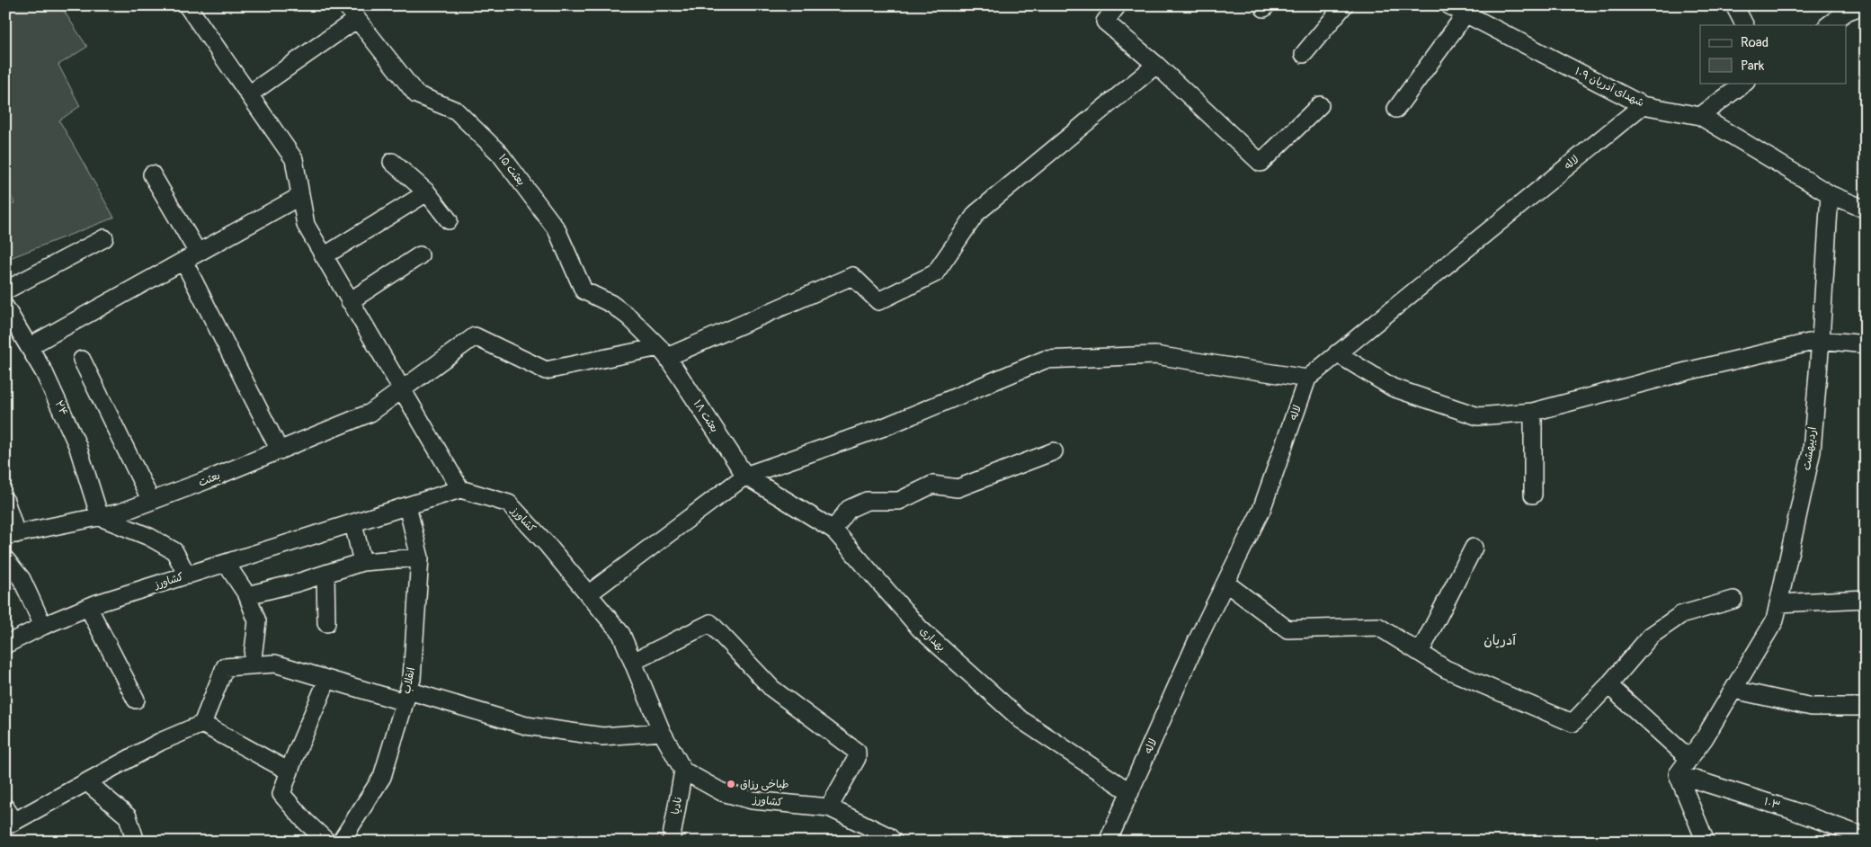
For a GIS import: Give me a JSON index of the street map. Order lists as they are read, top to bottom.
{
  "streets": {
    "street": [
      "شهدای آدریان ۱۰۹",
      "لاله",
      "بعثت ۱۵",
      "۲۴",
      "بعثت ۱۸",
      "اردیبهشت",
      "بعثت",
      "کشاورز",
      "بهداری",
      "انقلاب",
      "۱۰۳",
      "نادیا"
    ]
  },
  "crossings": [
    ["شهدای آدریان ۱۰۹", "لاله"],
    ["شهدای آدریان ۱۰۹", "اردیبهشت"],
    ["لاله", "بهداری"],
    ["بعثت ۱۵", "بعثت ۱۸"],
    ["بعثت ۱۵", "بعثت"],
    ["۲۴", "بعثت"],
    ["بعثت ۱۸", "بعثت"],
    ["بعثت ۱۸", "بهداری"],
    ["اردیبهشت", "۱۰۳"],
    ["کشاورز", "انقلاب"],
    ["کشاورز", "نادیا"]
  ],
  "districts": ["آدریان"],
  "places": ["طباخی رزاق"],
  "legend": ["Road", "Park"]
}
